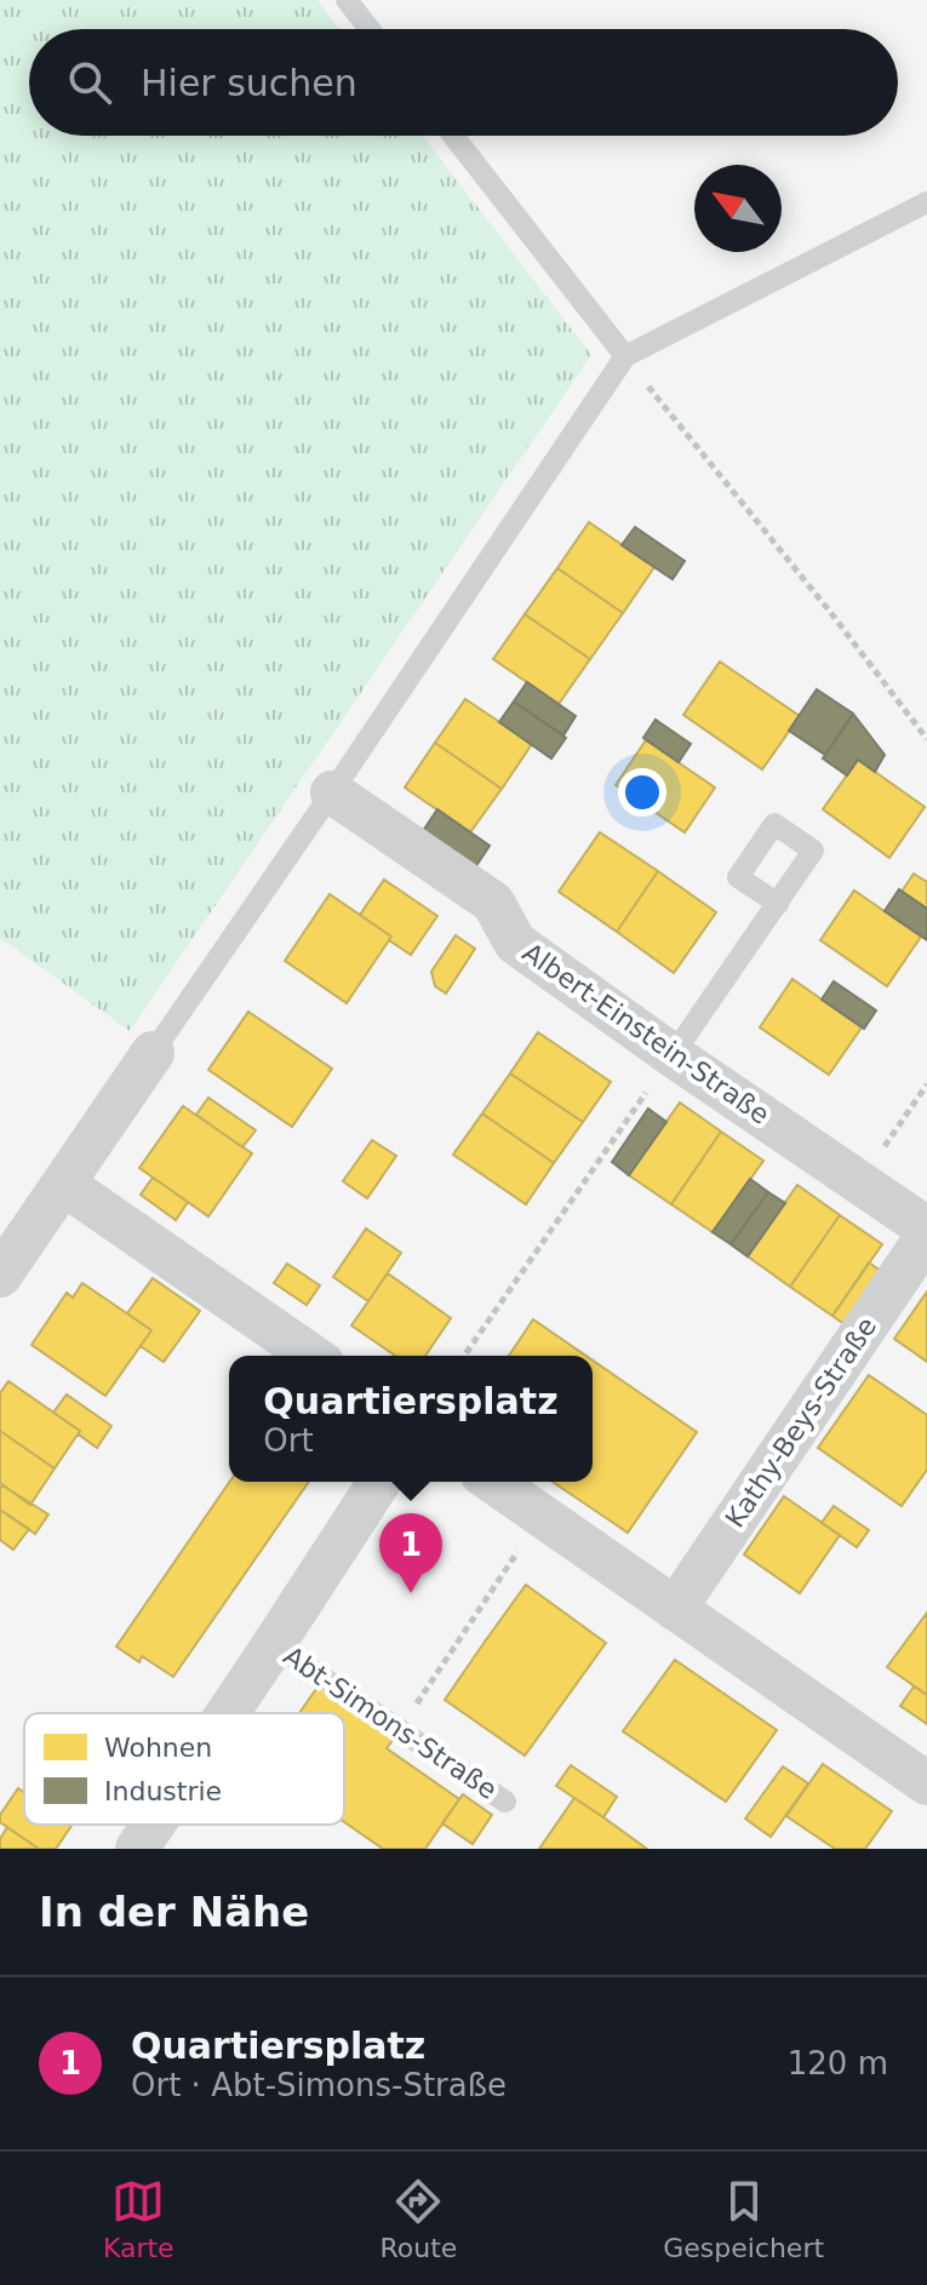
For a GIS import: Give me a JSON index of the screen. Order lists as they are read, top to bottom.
{
  "streets": {
    "street": ["Albert-Einstein-Straße", "Kathy-Beys-Straße", "Abt-Simons-Straße"]
  },
  "legend": ["Wohnen", "Industrie"],
  "north": "top left",
  "page": {
    "search": "Hier suchen",
    "popup": ["Quartiersplatz", "Ort"],
    "pins": "1",
    "heading": "In der Nähe",
    "list": [
      {
        "mark": "1",
        "name": "Quartiersplatz",
        "note": "Ort · Abt-Simons-Straße",
        "value": "120 m"
      }
    ],
    "nav": ["Karte", "Route", "Gespeichert"]
  }
}
